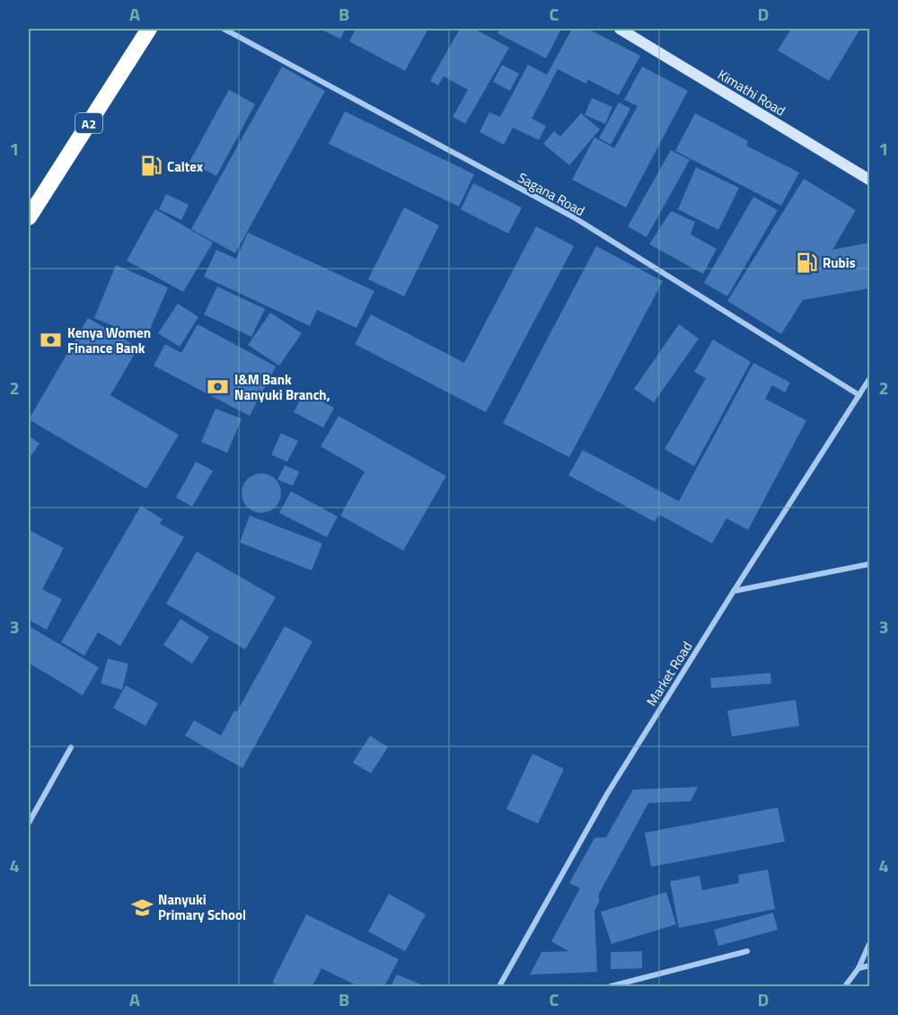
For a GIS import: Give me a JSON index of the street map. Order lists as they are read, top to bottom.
{
  "streets": {
    "highway": ["A2"],
    "street": ["Kimathi Road", "Sagana Road", "Market Road"]
  },
  "crossings": [
    ["Sagana Road", "Market Road"]
  ],
  "places": {
    "fuel station": ["Caltex", "Rubis"],
    "bank": ["Kenya Women Finance Bank", "I&M Bank Nanyuki Branch,"],
    "school or university": ["Nanyuki Primary School"]
  },
  "grid": {
    "columns": [
      "A",
      "B",
      "C",
      "D"
    ],
    "rows": [
      "1",
      "2",
      "3",
      "4"
    ]
  }
}
